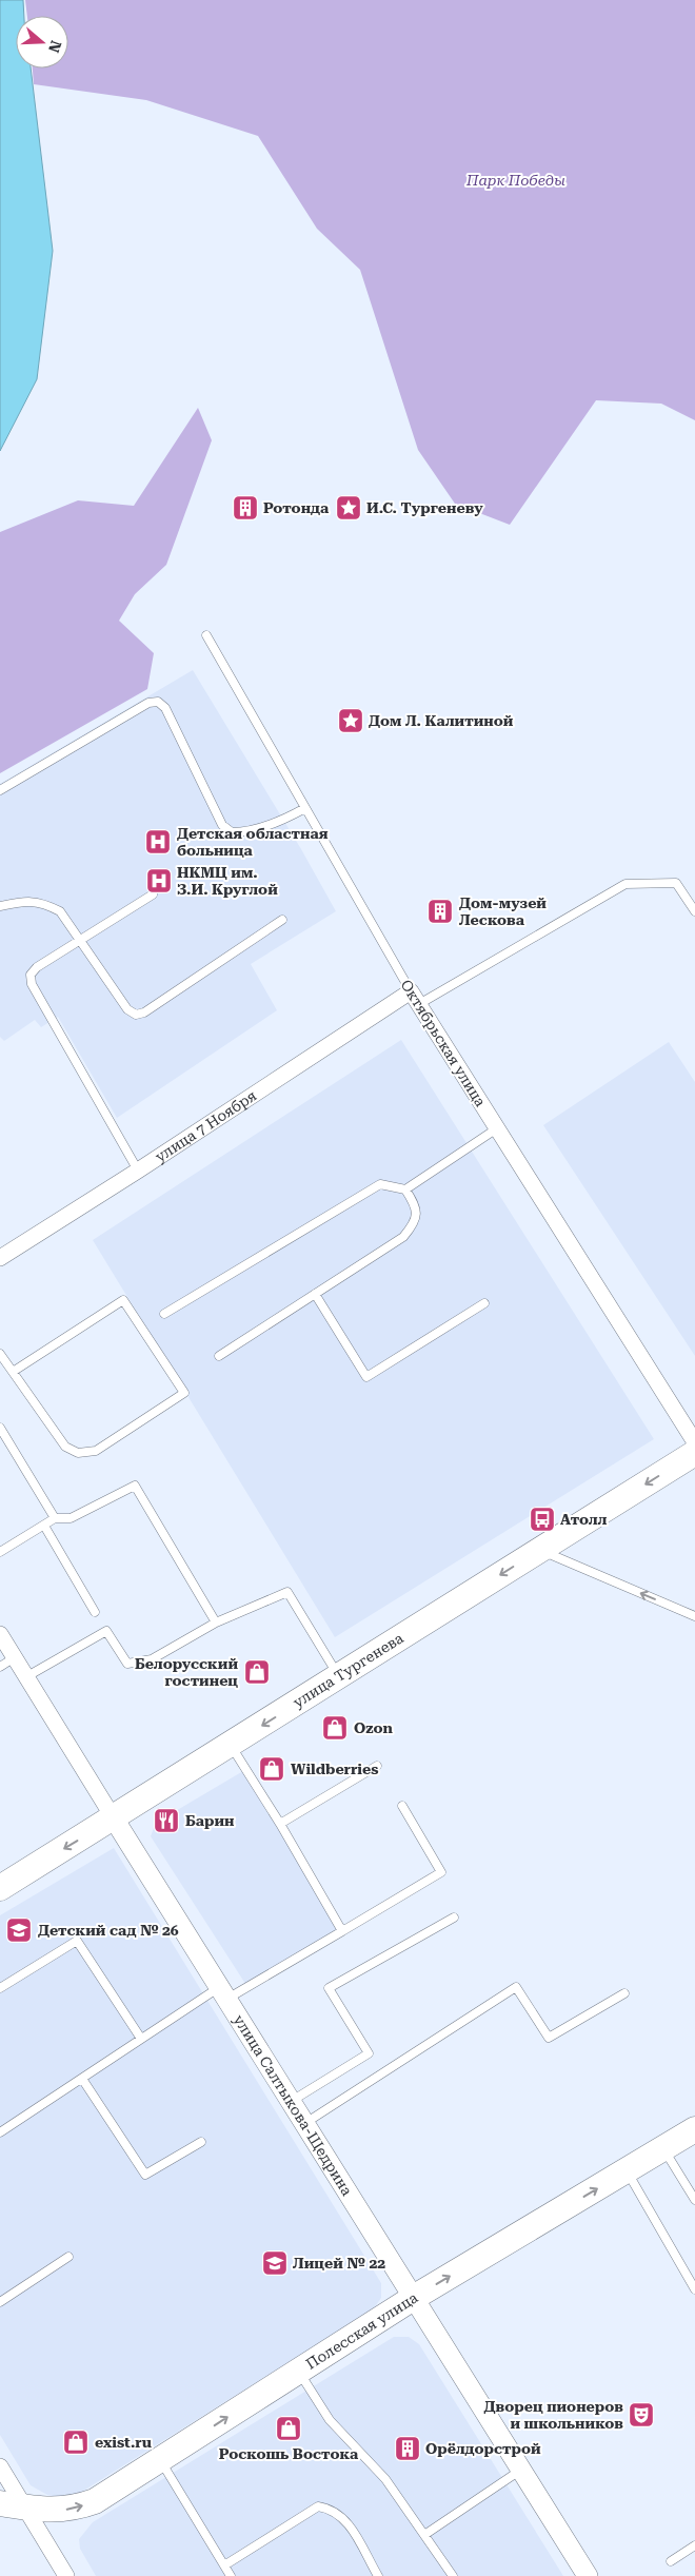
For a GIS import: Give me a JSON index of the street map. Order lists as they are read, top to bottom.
{
  "streets": {
    "main road": ["улица Тургенева", "Полесская улица"],
    "street": ["Октябрьская улица", "улица 7 Ноября", "улица Салтыкова-Щедрина"]
  },
  "crossings": [
    ["Октябрьская улица", "улица 7 Ноября"],
    ["улица Тургенева", "улица Салтыкова-Щедрина"],
    ["улица Салтыкова-Щедрина", "Полесская улица"]
  ],
  "one_way": ["улица Тургенева", "Полесская улица"],
  "parks": ["Парк Победы"],
  "places": {
    "building": ["Ротонда", "Дом-музей Лескова", "Орёлдорстрой"],
    "place": ["И.С. Тургеневу", "Дом Л. Калитиной"],
    "hospital": ["Детская областная больница", "НКМЦ им. З.И. Круглой"],
    "bus stop": ["Атолл"],
    "shop": [
      "Белорусский гостинец",
      "Ozon",
      "Wildberries",
      "Роскошь Востока",
      "exist.ru"
    ],
    "restaurant": ["Барин"],
    "school or university": ["Детский сад № 26", "Лицей № 22"],
    "theatre": ["Дворец пионеров и школьников"]
  },
  "north": "right"
}
